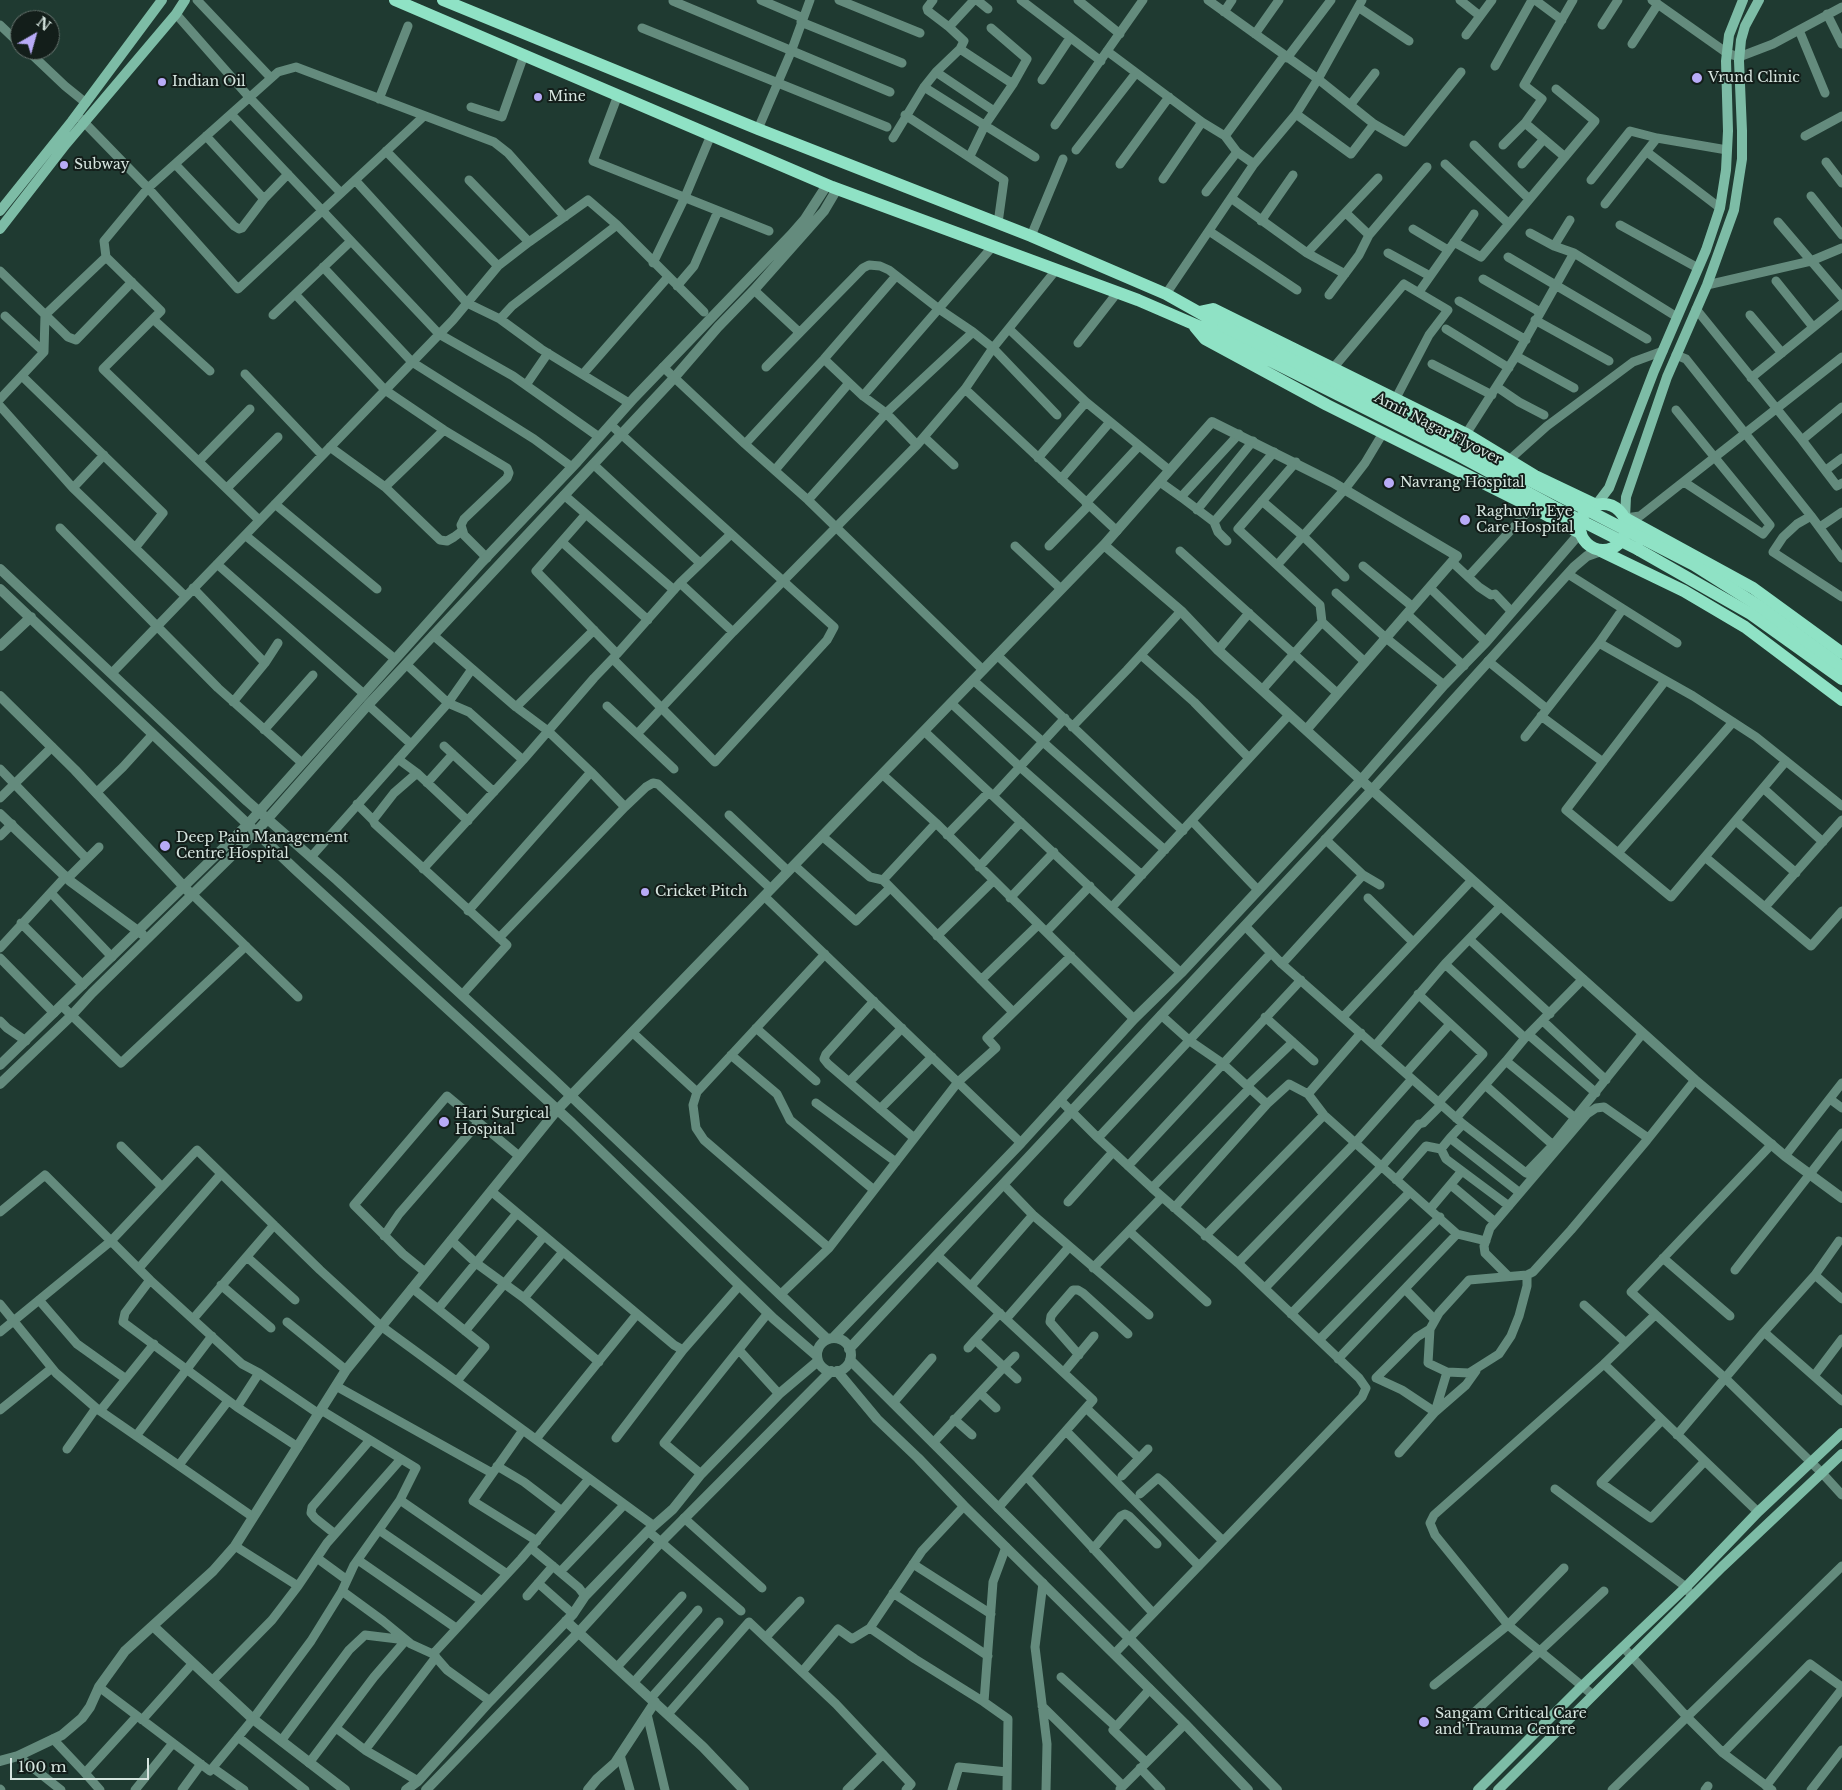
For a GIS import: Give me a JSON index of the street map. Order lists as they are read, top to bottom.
{
  "streets": {
    "main road": ["Amit Nagar Flyover"]
  },
  "places": [
    "Vrund Clinic",
    "Indian Oil",
    "Mine",
    "Subway",
    "Navrang Hospital",
    "Raghuvir Eye Care Hospital",
    "Deep Pain Management Centre Hospital",
    "Cricket Pitch",
    "Hari Surgical Hospital",
    "Sangam Critical Care and Trauma Centre"
  ],
  "scale_bar": "100 m",
  "north": "top right"
}
